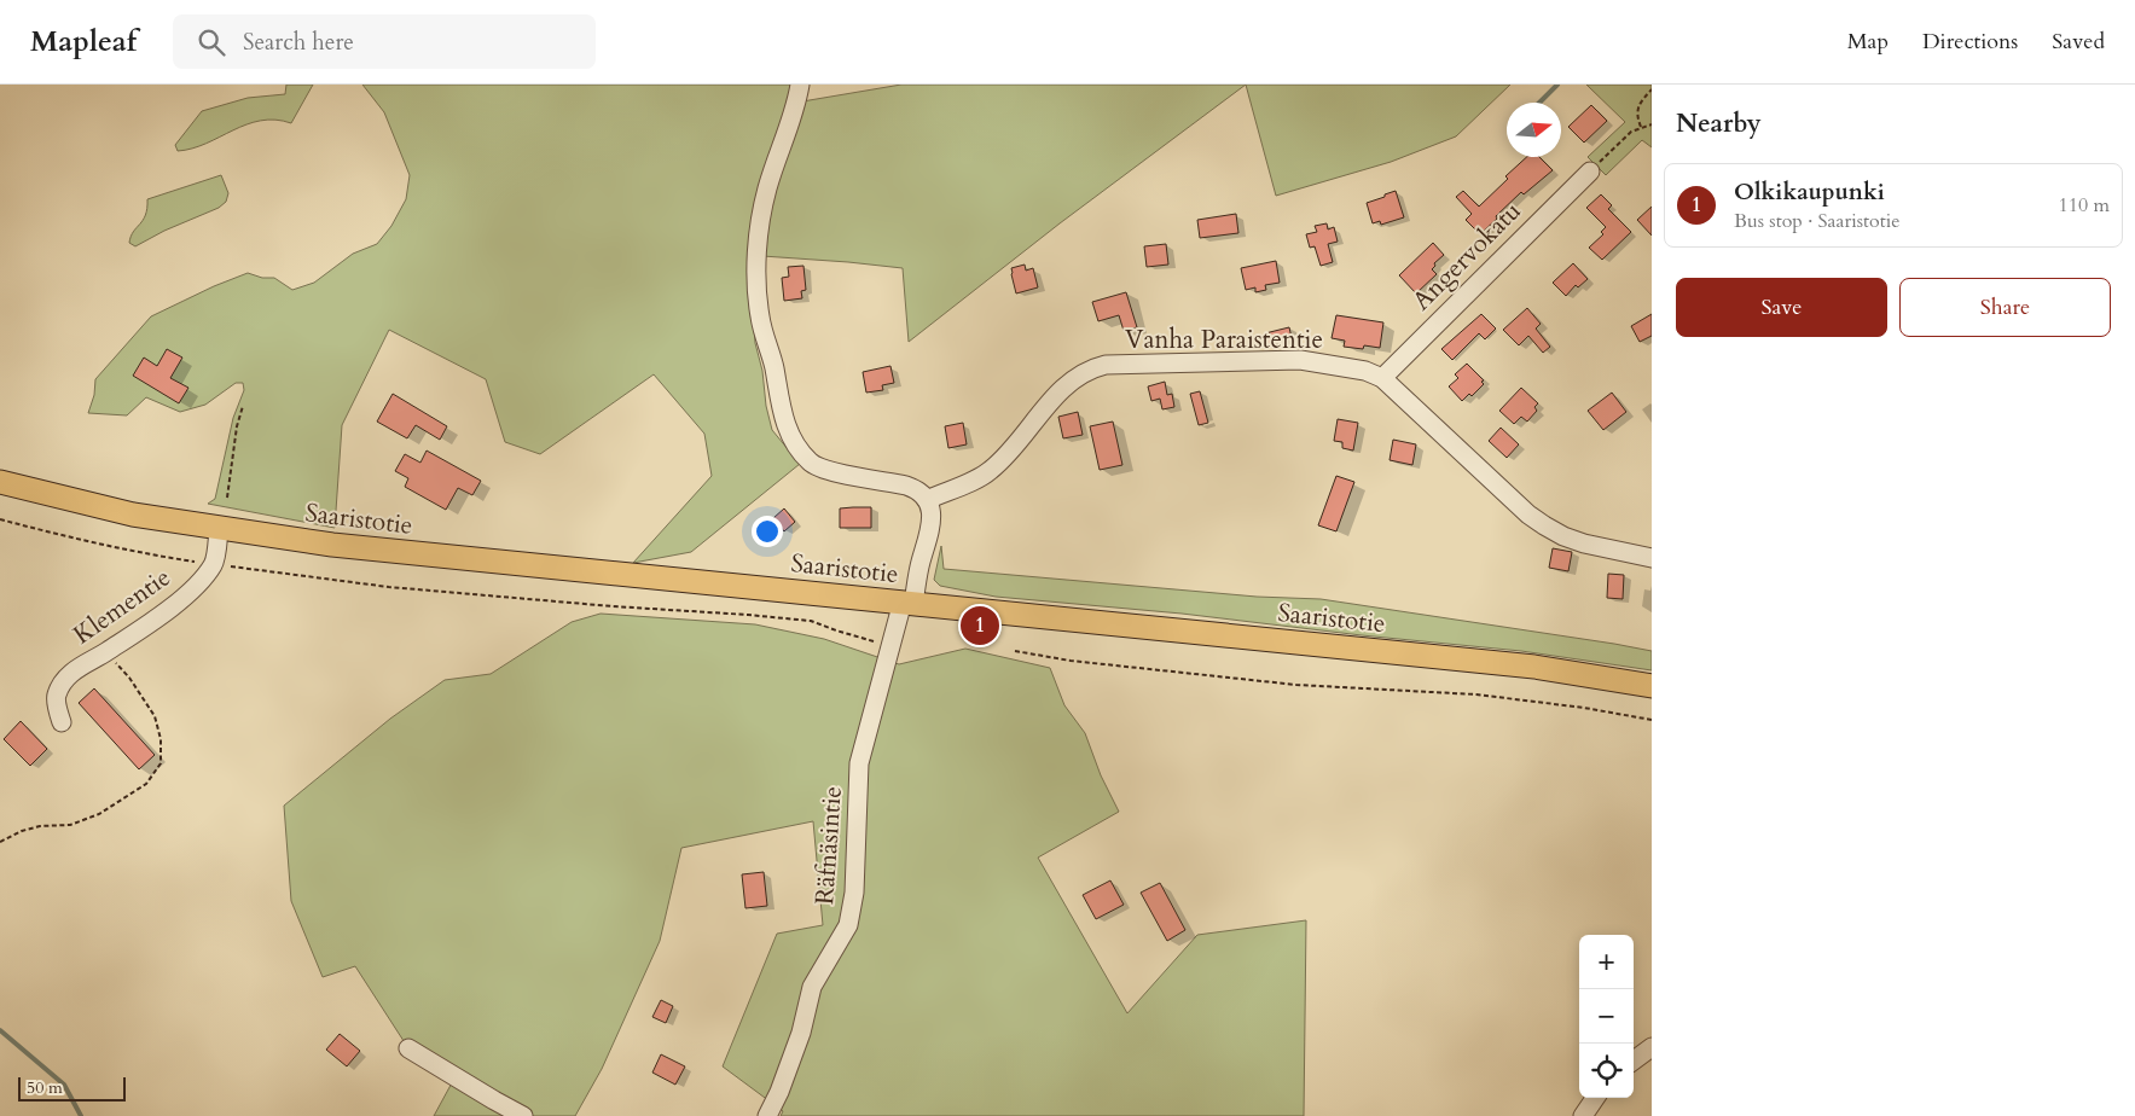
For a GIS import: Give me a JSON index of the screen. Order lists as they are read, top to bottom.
{
  "streets": {
    "main road": ["Saaristotie"],
    "street": [
      "Angervokatu",
      "Vanha Paraistentie",
      "Klementie",
      "Räfnäsintie"
    ]
  },
  "crossings": [
    ["Angervokatu", "Vanha Paraistentie"],
    ["Vanha Paraistentie", "Räfnäsintie"],
    ["Saaristotie", "Räfnäsintie"]
  ],
  "scale_bar": "50 m",
  "north": "right",
  "page": {
    "header": "Mapleaf",
    "search": "Search here",
    "nav": ["Map", "Directions", "Saved"],
    "heading": "Nearby",
    "list": [
      {
        "mark": "1",
        "name": "Olkikaupunki",
        "note": "Bus stop · Saaristotie",
        "value": "110 m"
      }
    ],
    "buttons": ["Save", "Share"],
    "pins": "1",
    "map_buttons": ["+", "−"],
    "scale": "50 m"
  }
}
